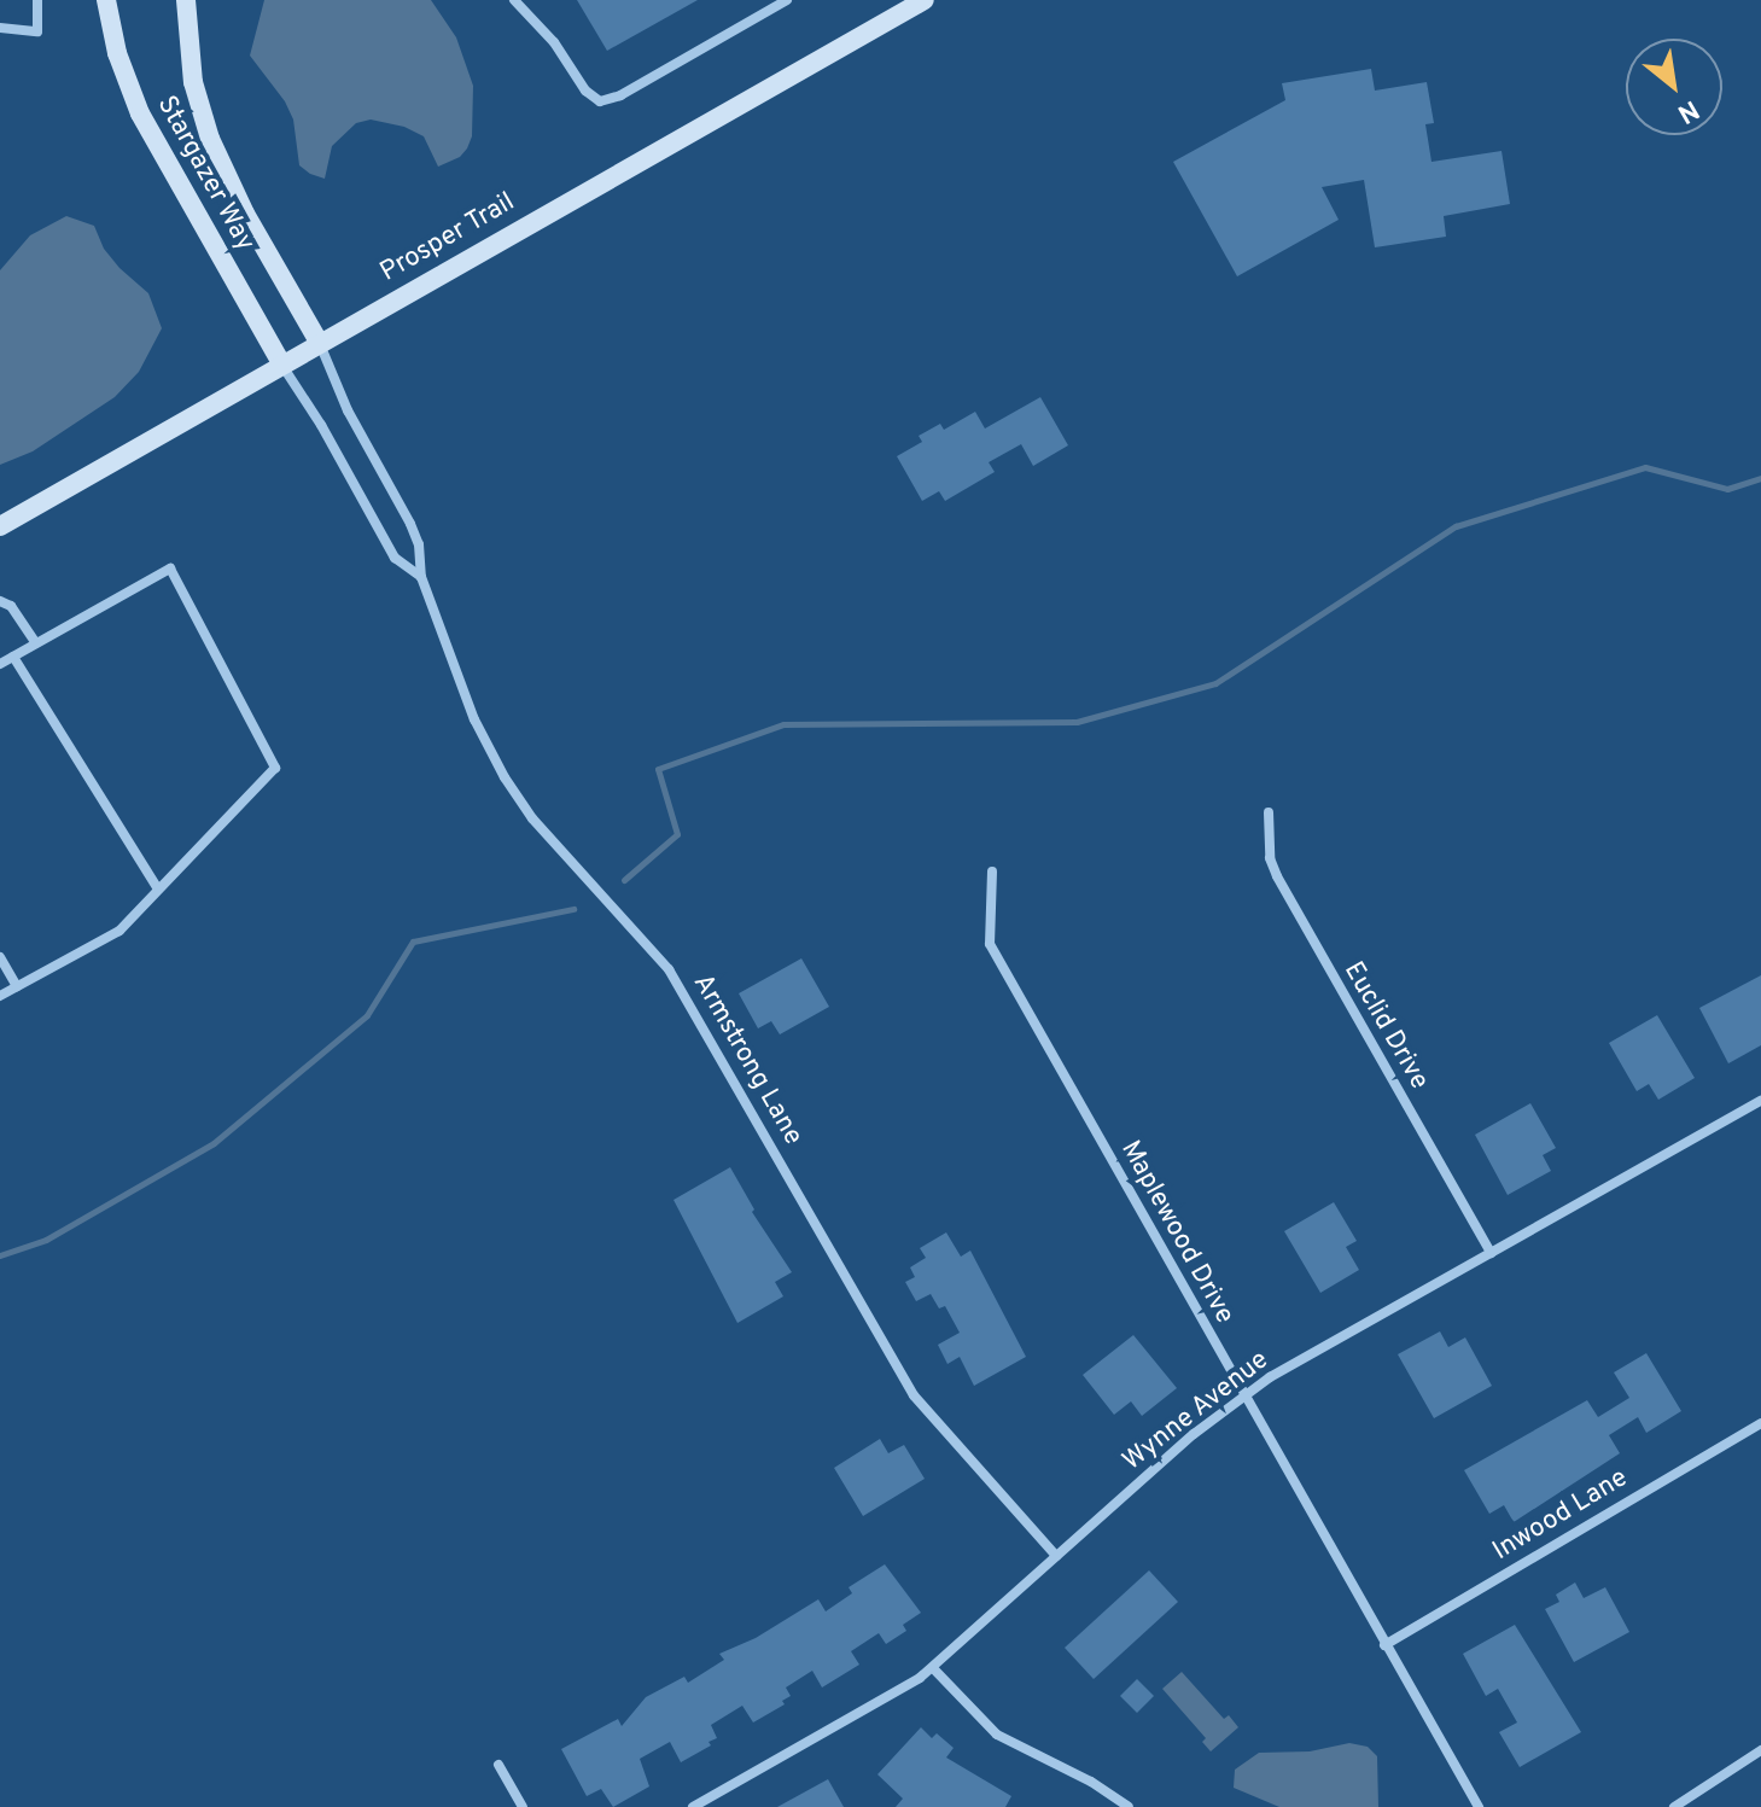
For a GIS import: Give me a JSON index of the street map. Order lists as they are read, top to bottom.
{
  "streets": {
    "street": [
      "Stargazer Way",
      "Prosper Trail",
      "Euclid Drive",
      "Armstrong Lane",
      "Maplewood Drive",
      "Wynne Avenue",
      "Inwood Lane"
    ]
  },
  "crossings": [
    ["Stargazer Way", "Prosper Trail"],
    ["Stargazer Way", "Armstrong Lane"],
    ["Prosper Trail", "Armstrong Lane"],
    ["Euclid Drive", "Wynne Avenue"],
    ["Armstrong Lane", "Wynne Avenue"],
    ["Maplewood Drive", "Wynne Avenue"],
    ["Maplewood Drive", "Inwood Lane"]
  ],
  "north": "bottom right"
}
